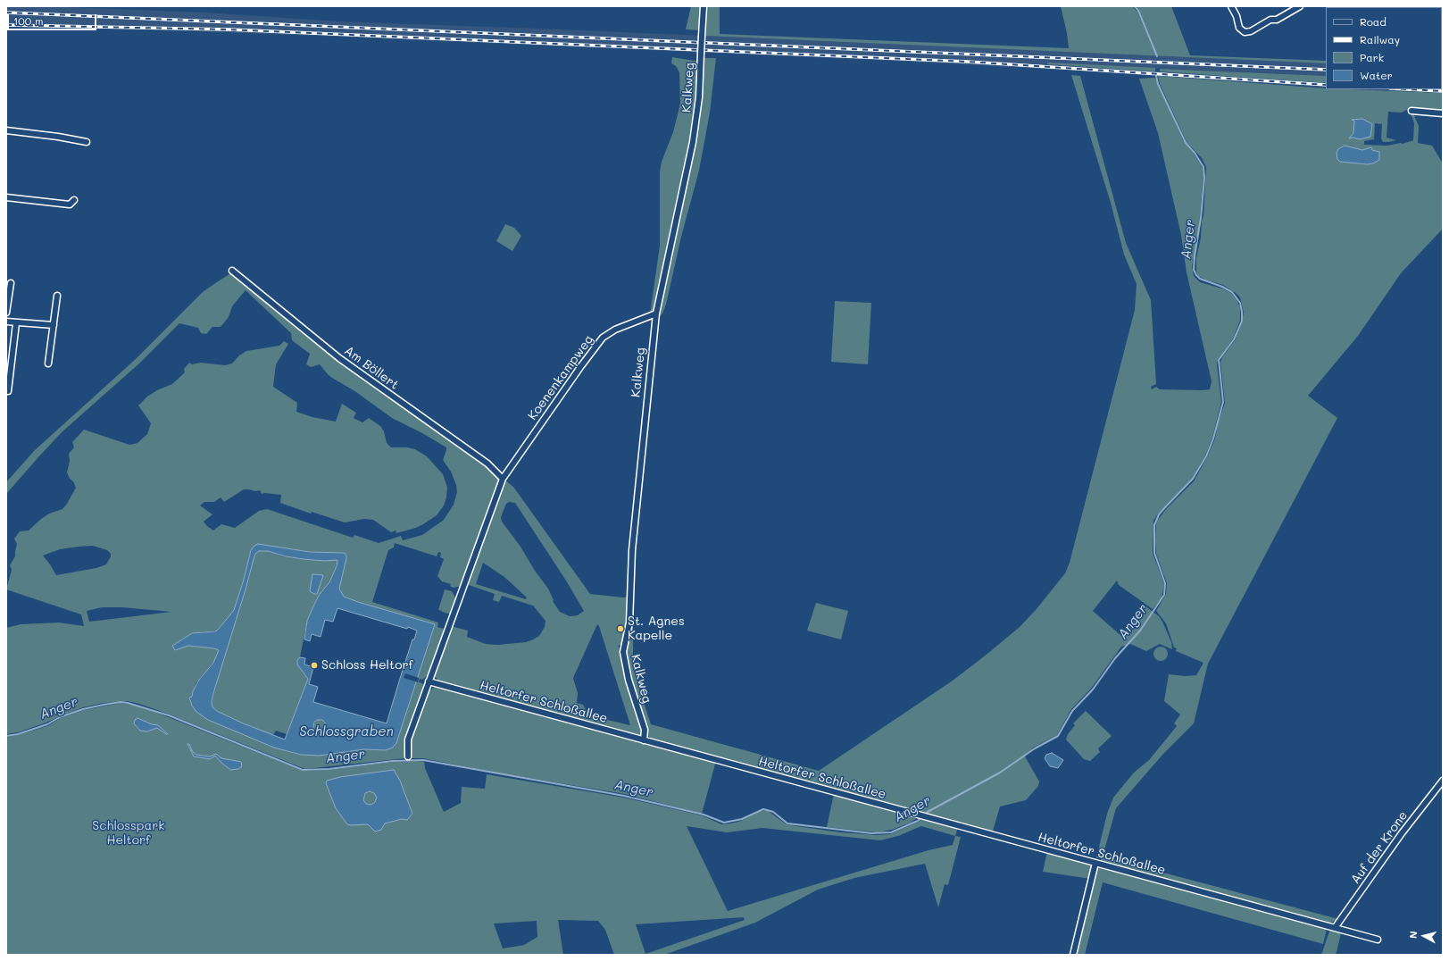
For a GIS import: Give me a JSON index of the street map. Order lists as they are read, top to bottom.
{
  "streets": {
    "street": [
      "Kalkweg",
      "Am Böllert",
      "Koenenkampweg",
      "Heltorfer Schloßallee",
      "Auf der Krone"
    ]
  },
  "crossings": [
    ["Kalkweg", "Koenenkampweg"],
    ["Kalkweg", "Heltorfer Schloßallee"],
    ["Am Böllert", "Koenenkampweg"],
    ["Heltorfer Schloßallee", "Auf der Krone"]
  ],
  "water": ["Anger", "Schlossgraben"],
  "parks": ["Schlosspark Heltorf"],
  "places": ["St. Agnes Kapelle", "Schloss Heltorf"],
  "legend": [
    "Road",
    "Railway",
    "Park",
    "Water"
  ],
  "scale_bar": "100 m",
  "north": "left"
}
